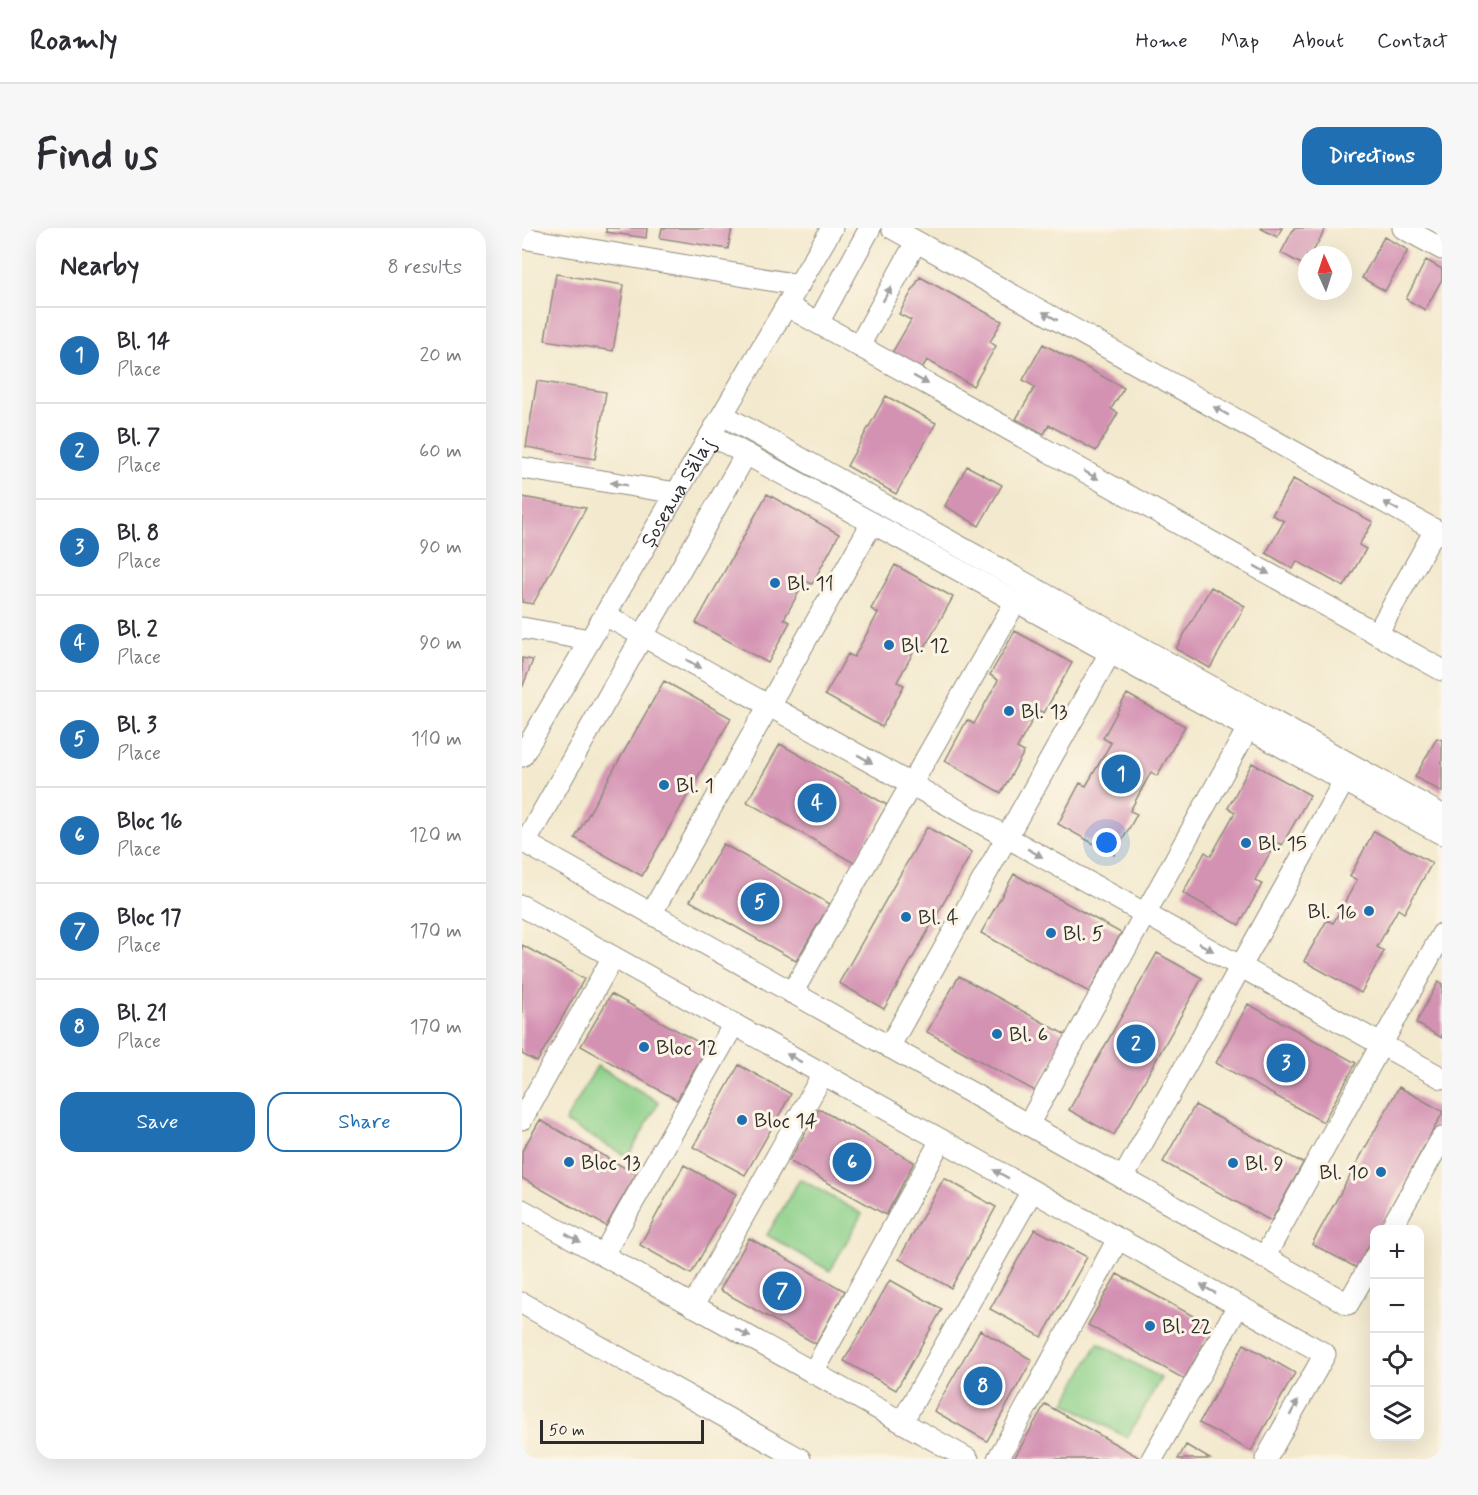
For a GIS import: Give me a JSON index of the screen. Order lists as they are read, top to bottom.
{
  "streets": {
    "street": ["Șoseaua Sălaj"]
  },
  "places": [
    "Bl. 11",
    "Bl. 12",
    "Bl. 13",
    "Bl. 1",
    "Bl. 15",
    "Bl. 16",
    "Bl. 4",
    "Bl. 5",
    "Bl. 6",
    "Bloc 12",
    "Bloc 14",
    "Bloc 13",
    "Bl. 9",
    "Bl. 10",
    "Bl. 22"
  ],
  "scale_bar": "50 m",
  "north": "top",
  "page": {
    "header": "Roamly",
    "nav": [
      "Home",
      "Map",
      "About",
      "Contact"
    ],
    "buttons": [
      "Directions",
      ["Save", "Share"]
    ],
    "title": "Find us",
    "heading": ["Nearby", "8 results"],
    "list": [
      {
        "mark": "1",
        "name": "Bl. 14",
        "note": "Place",
        "value": "20 m"
      },
      {
        "mark": "2",
        "name": "Bl. 7",
        "note": "Place",
        "value": "60 m"
      },
      {
        "mark": "3",
        "name": "Bl. 8",
        "note": "Place",
        "value": "90 m"
      },
      {
        "mark": "4",
        "name": "Bl. 2",
        "note": "Place",
        "value": "90 m"
      },
      {
        "mark": "5",
        "name": "Bl. 3",
        "note": "Place",
        "value": "110 m"
      },
      {
        "mark": "6",
        "name": "Bloc 16",
        "note": "Place",
        "value": "120 m"
      },
      {
        "mark": "7",
        "name": "Bloc 17",
        "note": "Place",
        "value": "170 m"
      },
      {
        "mark": "8",
        "name": "Bl. 21",
        "note": "Place",
        "value": "170 m"
      }
    ],
    "pins": [
      "1",
      "4",
      "5",
      "2",
      "3",
      "6",
      "7",
      "8"
    ],
    "map_buttons": ["+", "−"],
    "scale": "50 m"
  }
}
